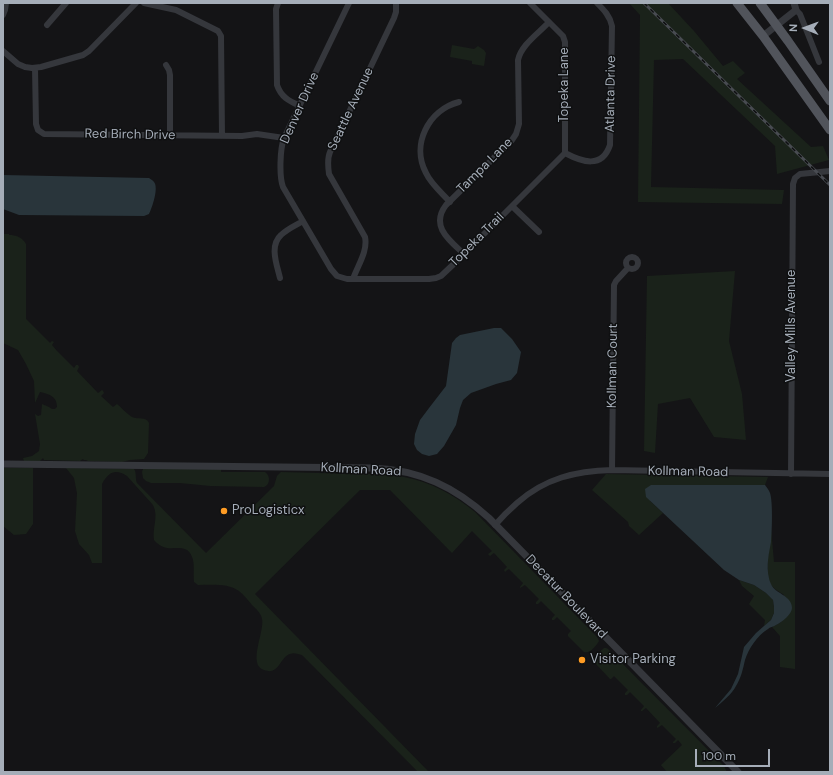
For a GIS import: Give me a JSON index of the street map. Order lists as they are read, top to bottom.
{
  "streets": {
    "street": [
      "Topeka Lane",
      "Atlanta Drive",
      "Denver Drive",
      "Seattle Avenue",
      "Red Birch Drive",
      "Tampa Lane",
      "Topeka Trail",
      "Valley Mills Avenue",
      "Kollman Court",
      "Kollman Road",
      "Decatur Boulevard"
    ]
  },
  "crossings": [
    ["Topeka Lane", "Atlanta Drive"],
    ["Topeka Lane", "Tampa Lane"],
    ["Topeka Lane", "Topeka Trail"],
    ["Atlanta Drive", "Topeka Trail"],
    ["Denver Drive", "Red Birch Drive"],
    ["Denver Drive", "Topeka Trail"],
    ["Seattle Avenue", "Topeka Trail"],
    ["Tampa Lane", "Topeka Trail"],
    ["Valley Mills Avenue", "Kollman Road"],
    ["Kollman Court", "Kollman Road"],
    ["Kollman Road", "Decatur Boulevard"]
  ],
  "places": ["ProLogisticx", "Visitor Parking"],
  "scale_bar": "100 m",
  "north": "left"
}
